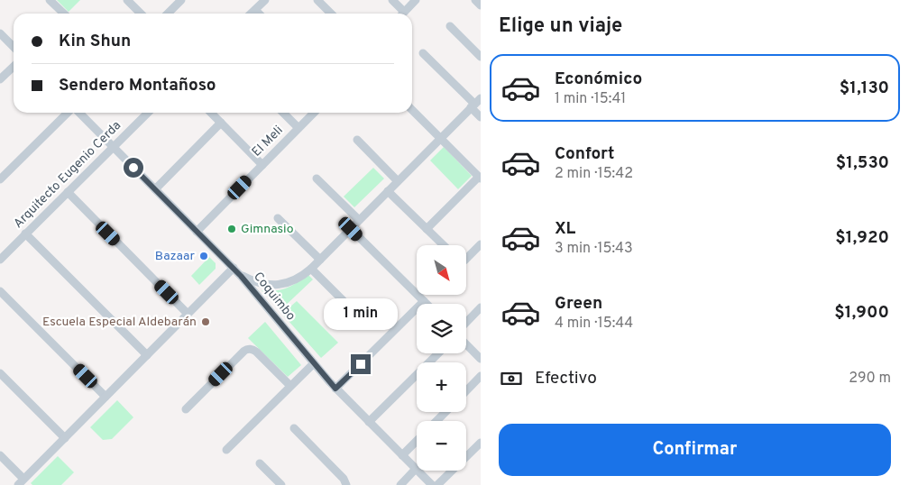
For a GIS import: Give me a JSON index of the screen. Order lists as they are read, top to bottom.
{
  "streets": {
    "street": ["El Meli", "Arquitecto Eugenio Cerda", "Coquimbo"]
  },
  "crossings": [
    ["El Meli", "Coquimbo"],
    ["Arquitecto Eugenio Cerda", "Coquimbo"]
  ],
  "places": ["Gimnasio", "Bazaar", "Escuela Especial Aldebarán"],
  "north": "bottom right",
  "page": {
    "heading": "Elige un viaje",
    "banner": ["Kin Shun", "Sendero Montañoso"],
    "list": [
      {
        "name": "Económico",
        "note": "1 min · 15:41",
        "value": "$1,130"
      },
      {
        "name": "Confort",
        "note": "2 min · 15:42",
        "value": "$1,530"
      },
      {
        "name": "XL",
        "note": "3 min · 15:43",
        "value": "$1,920"
      },
      {
        "name": "Green",
        "note": "4 min · 15:44",
        "value": "$1,900"
      }
    ],
    "map_buttons": ["+", "−"],
    "bubble": "1 min",
    "pay": ["Efectivo", "290 m"],
    "buttons": "Confirmar"
  }
}
